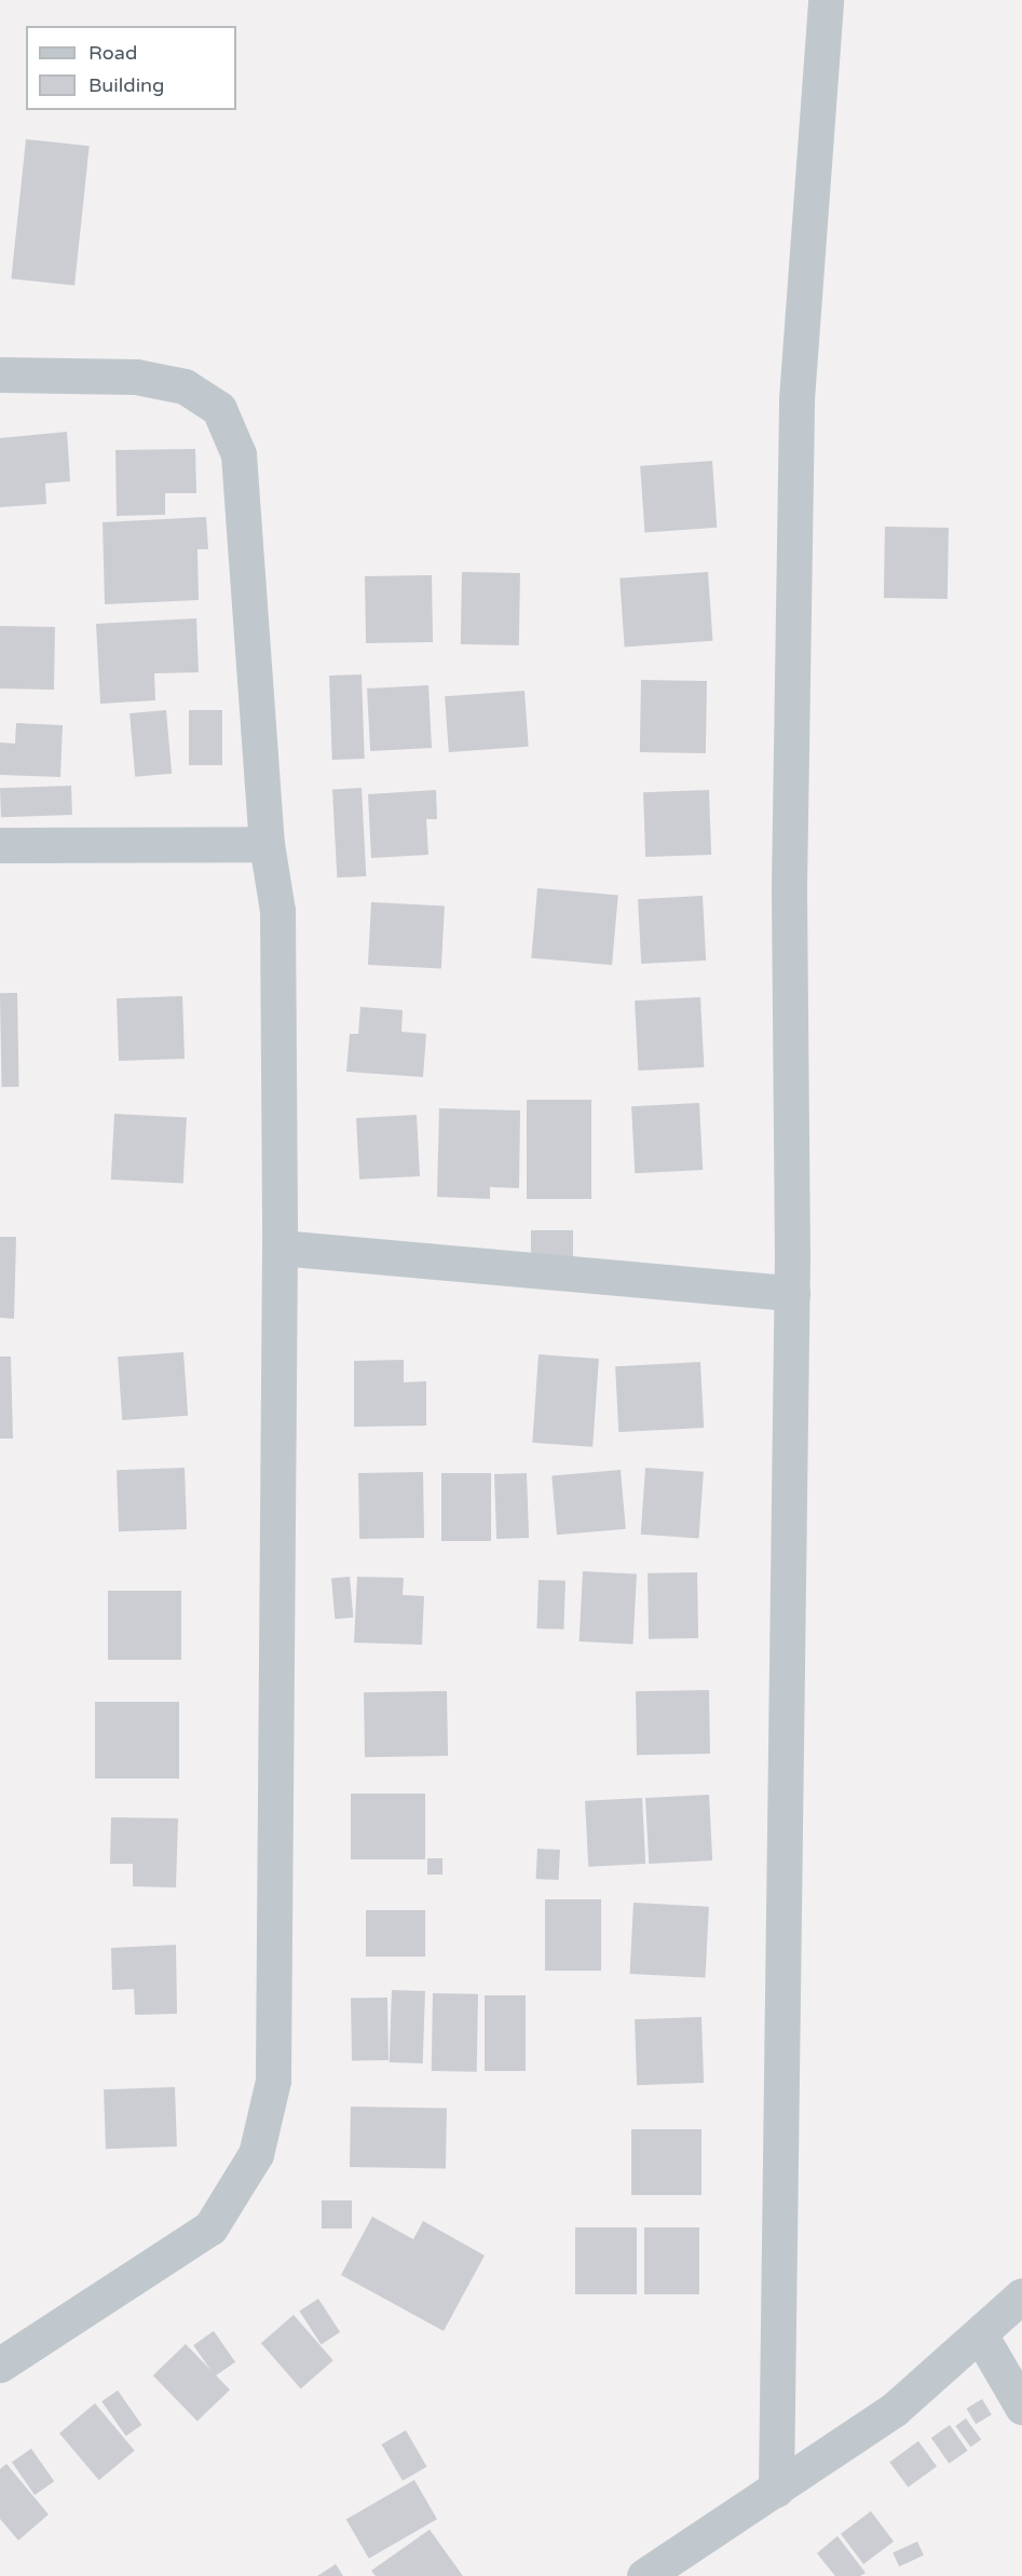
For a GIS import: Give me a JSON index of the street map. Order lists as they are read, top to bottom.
{
  "legend": ["Road", "Building"]
}
